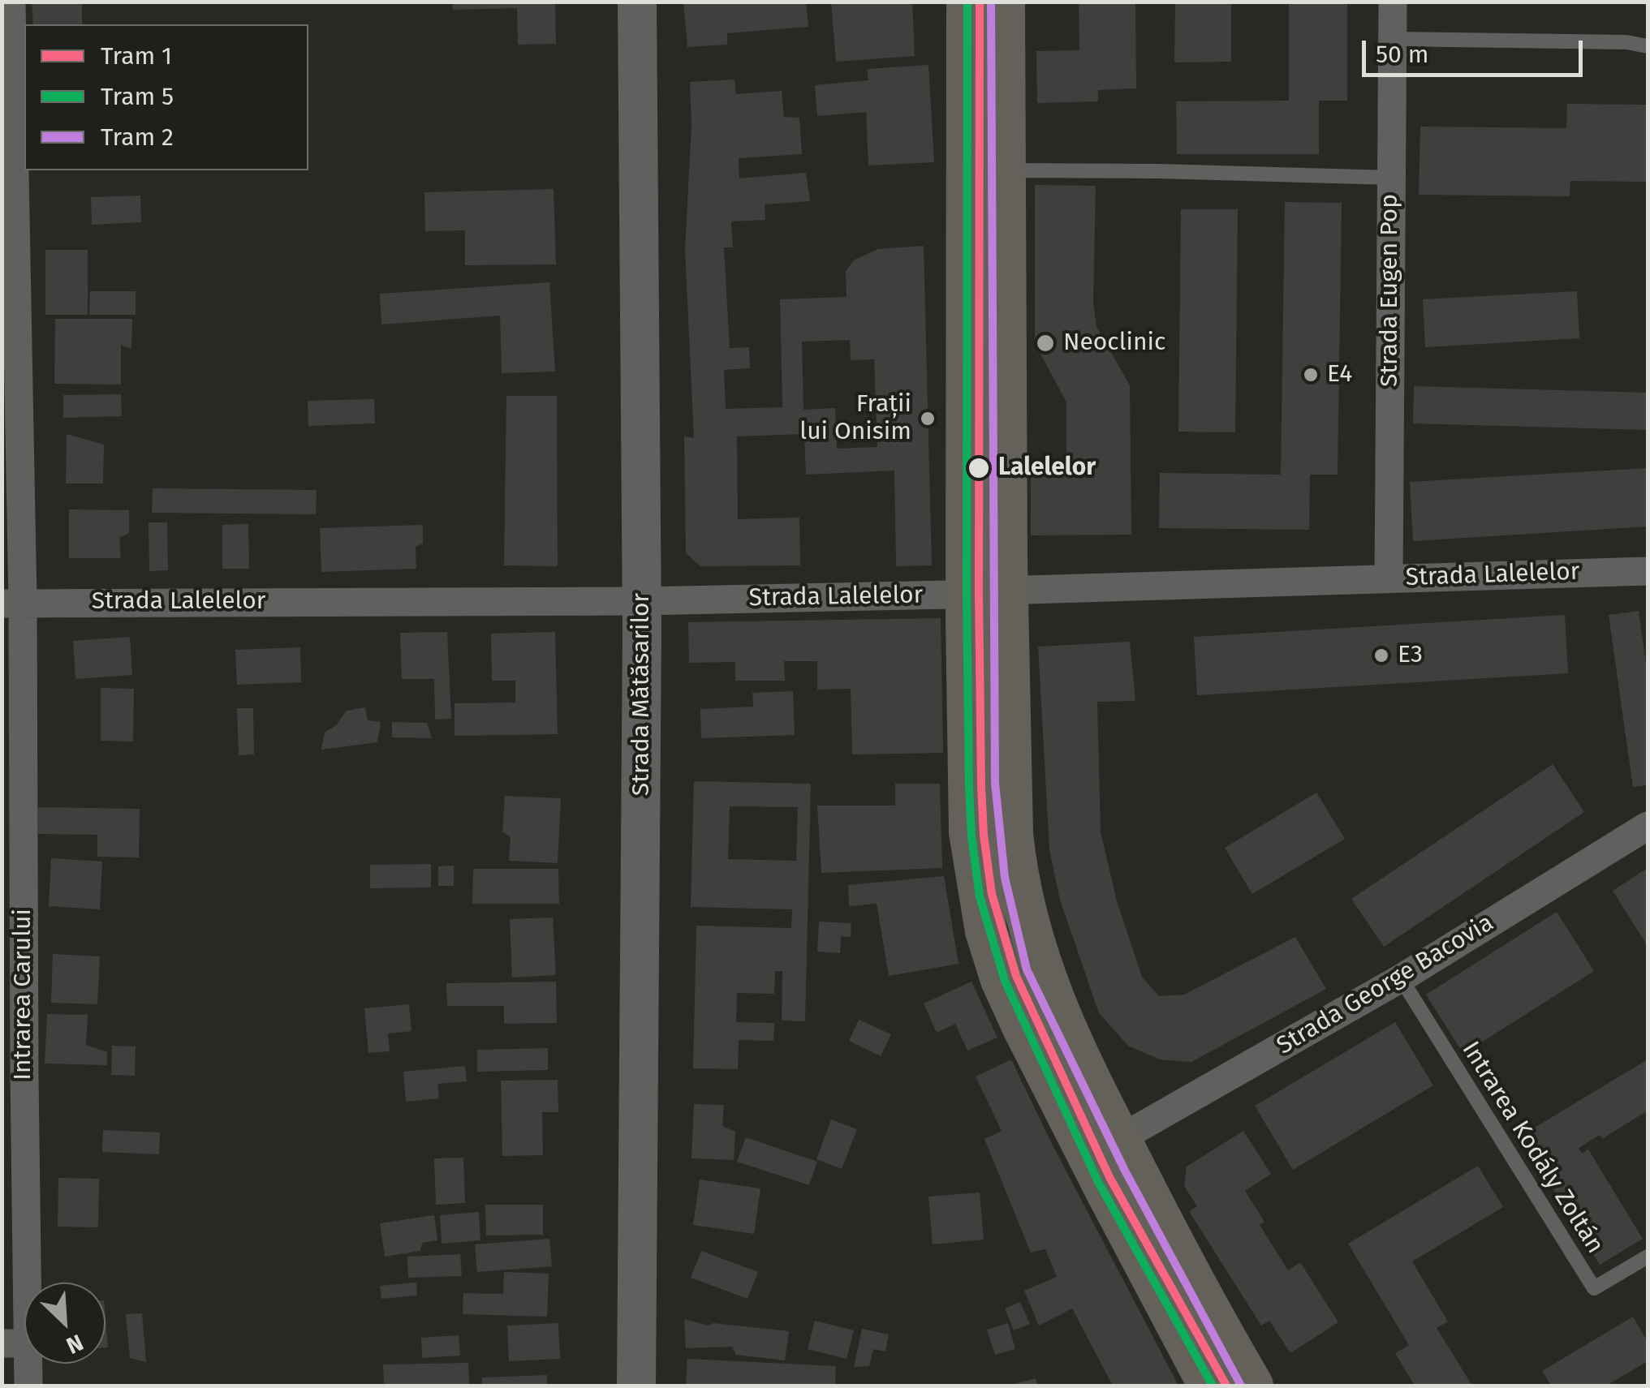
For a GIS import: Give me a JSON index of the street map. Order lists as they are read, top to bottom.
{
  "streets": {
    "street": [
      "Strada Eugen Pop",
      "Strada Lalelelor",
      "Strada Mătăsarilor",
      "Strada George Bacovia",
      "Intrarea Carului"
    ],
    "lane": ["Intrarea Kodály Zoltán"]
  },
  "crossings": [
    ["Strada Eugen Pop", "Strada Lalelelor"],
    ["Strada Lalelelor", "Strada Mătăsarilor"],
    ["Strada Lalelelor", "Intrarea Carului"],
    ["Strada George Bacovia", "Intrarea Kodály Zoltán"]
  ],
  "places": [
    "Neoclinic",
    "E4",
    "Frații lui Onisim",
    "Lalelelor",
    "E3"
  ],
  "lines": ["tram line 1", "tram line 5", "tram line 2"],
  "legend": ["Tram 1", "Tram 5", "Tram 2"],
  "scale_bar": "50 m",
  "north": "bottom right"
}
